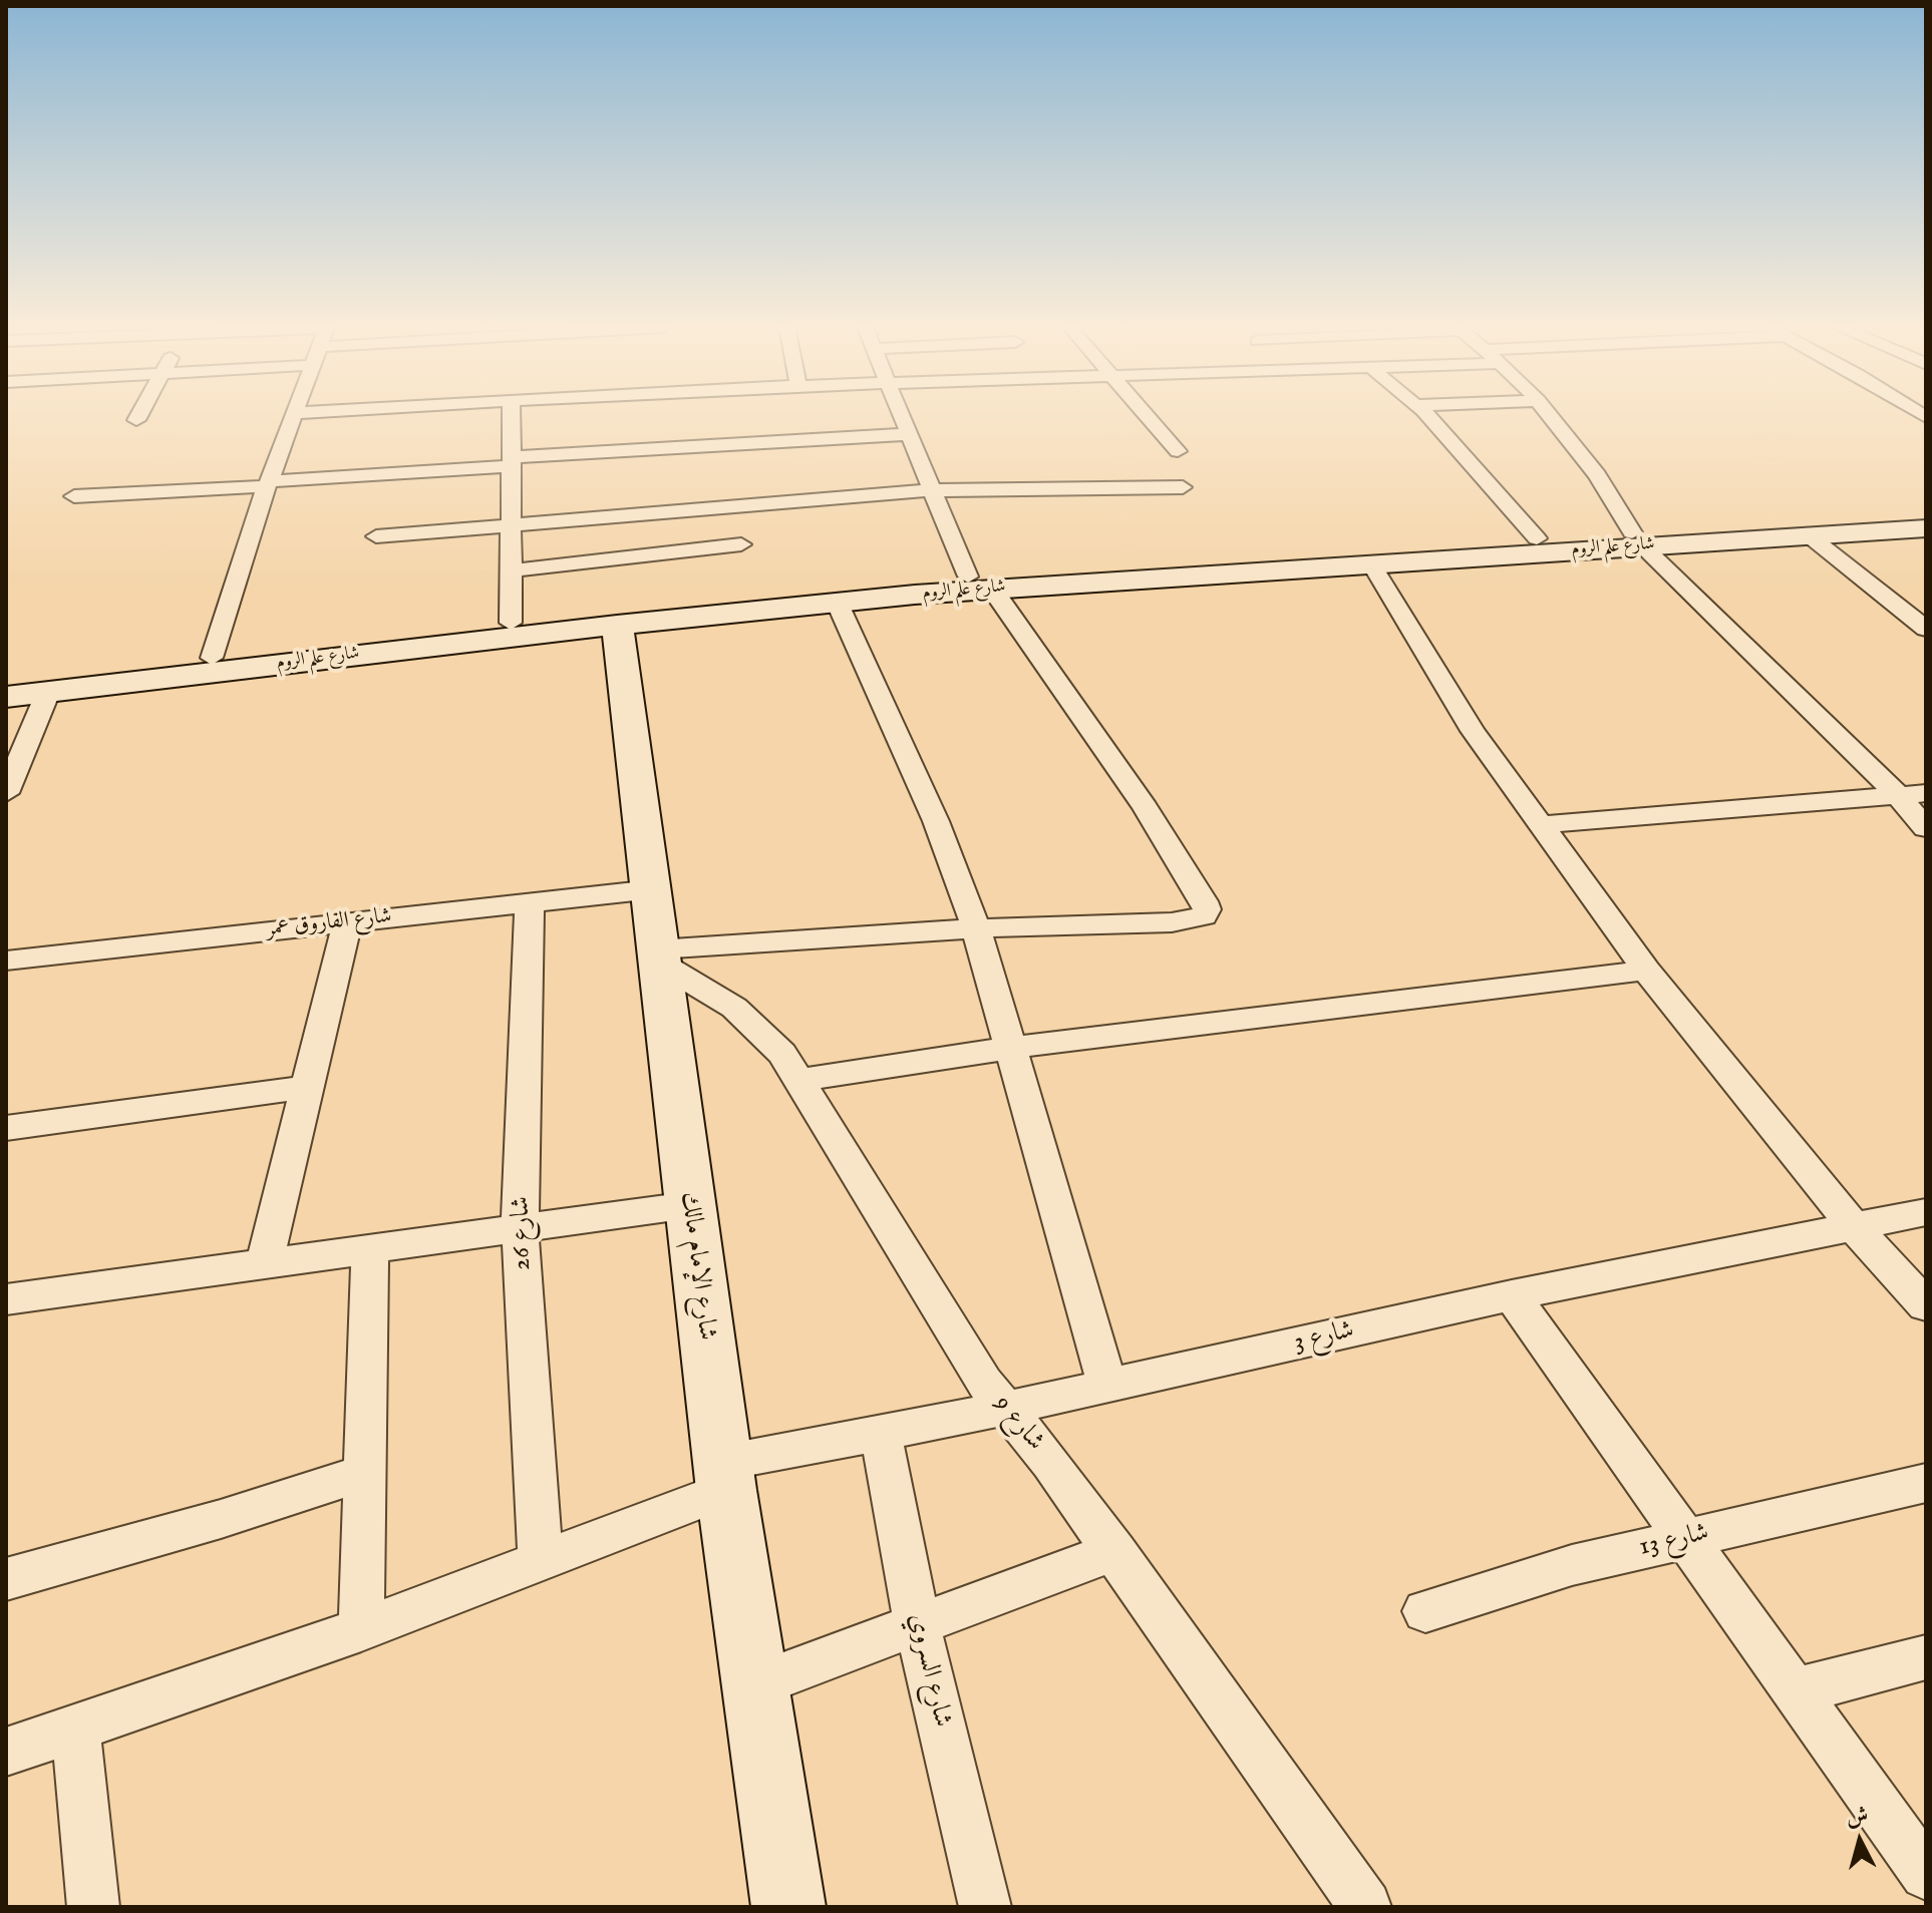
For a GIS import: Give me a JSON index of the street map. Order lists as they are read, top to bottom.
{
  "streets": {
    "street": [
      "شارع علم الروم",
      "شارع الفاروق عمر",
      "شارع 26",
      "شارع الإمام مالك",
      "شارع 3",
      "شارع 9",
      "شارع 13",
      "شارع السروي"
    ]
  },
  "crossings": [
    ["شارع علم الروم", "شارع الإمام مالك"],
    ["شارع الفاروق عمر", "شارع 26"],
    ["شارع الفاروق عمر", "شارع الإمام مالك"],
    ["شارع 26", "شارع 3"],
    ["شارع الإمام مالك", "شارع 3"],
    ["شارع الإمام مالك", "شارع 9"],
    ["شارع 3", "شارع 9"],
    ["شارع 3", "شارع السروي"]
  ],
  "north": "top"
}
